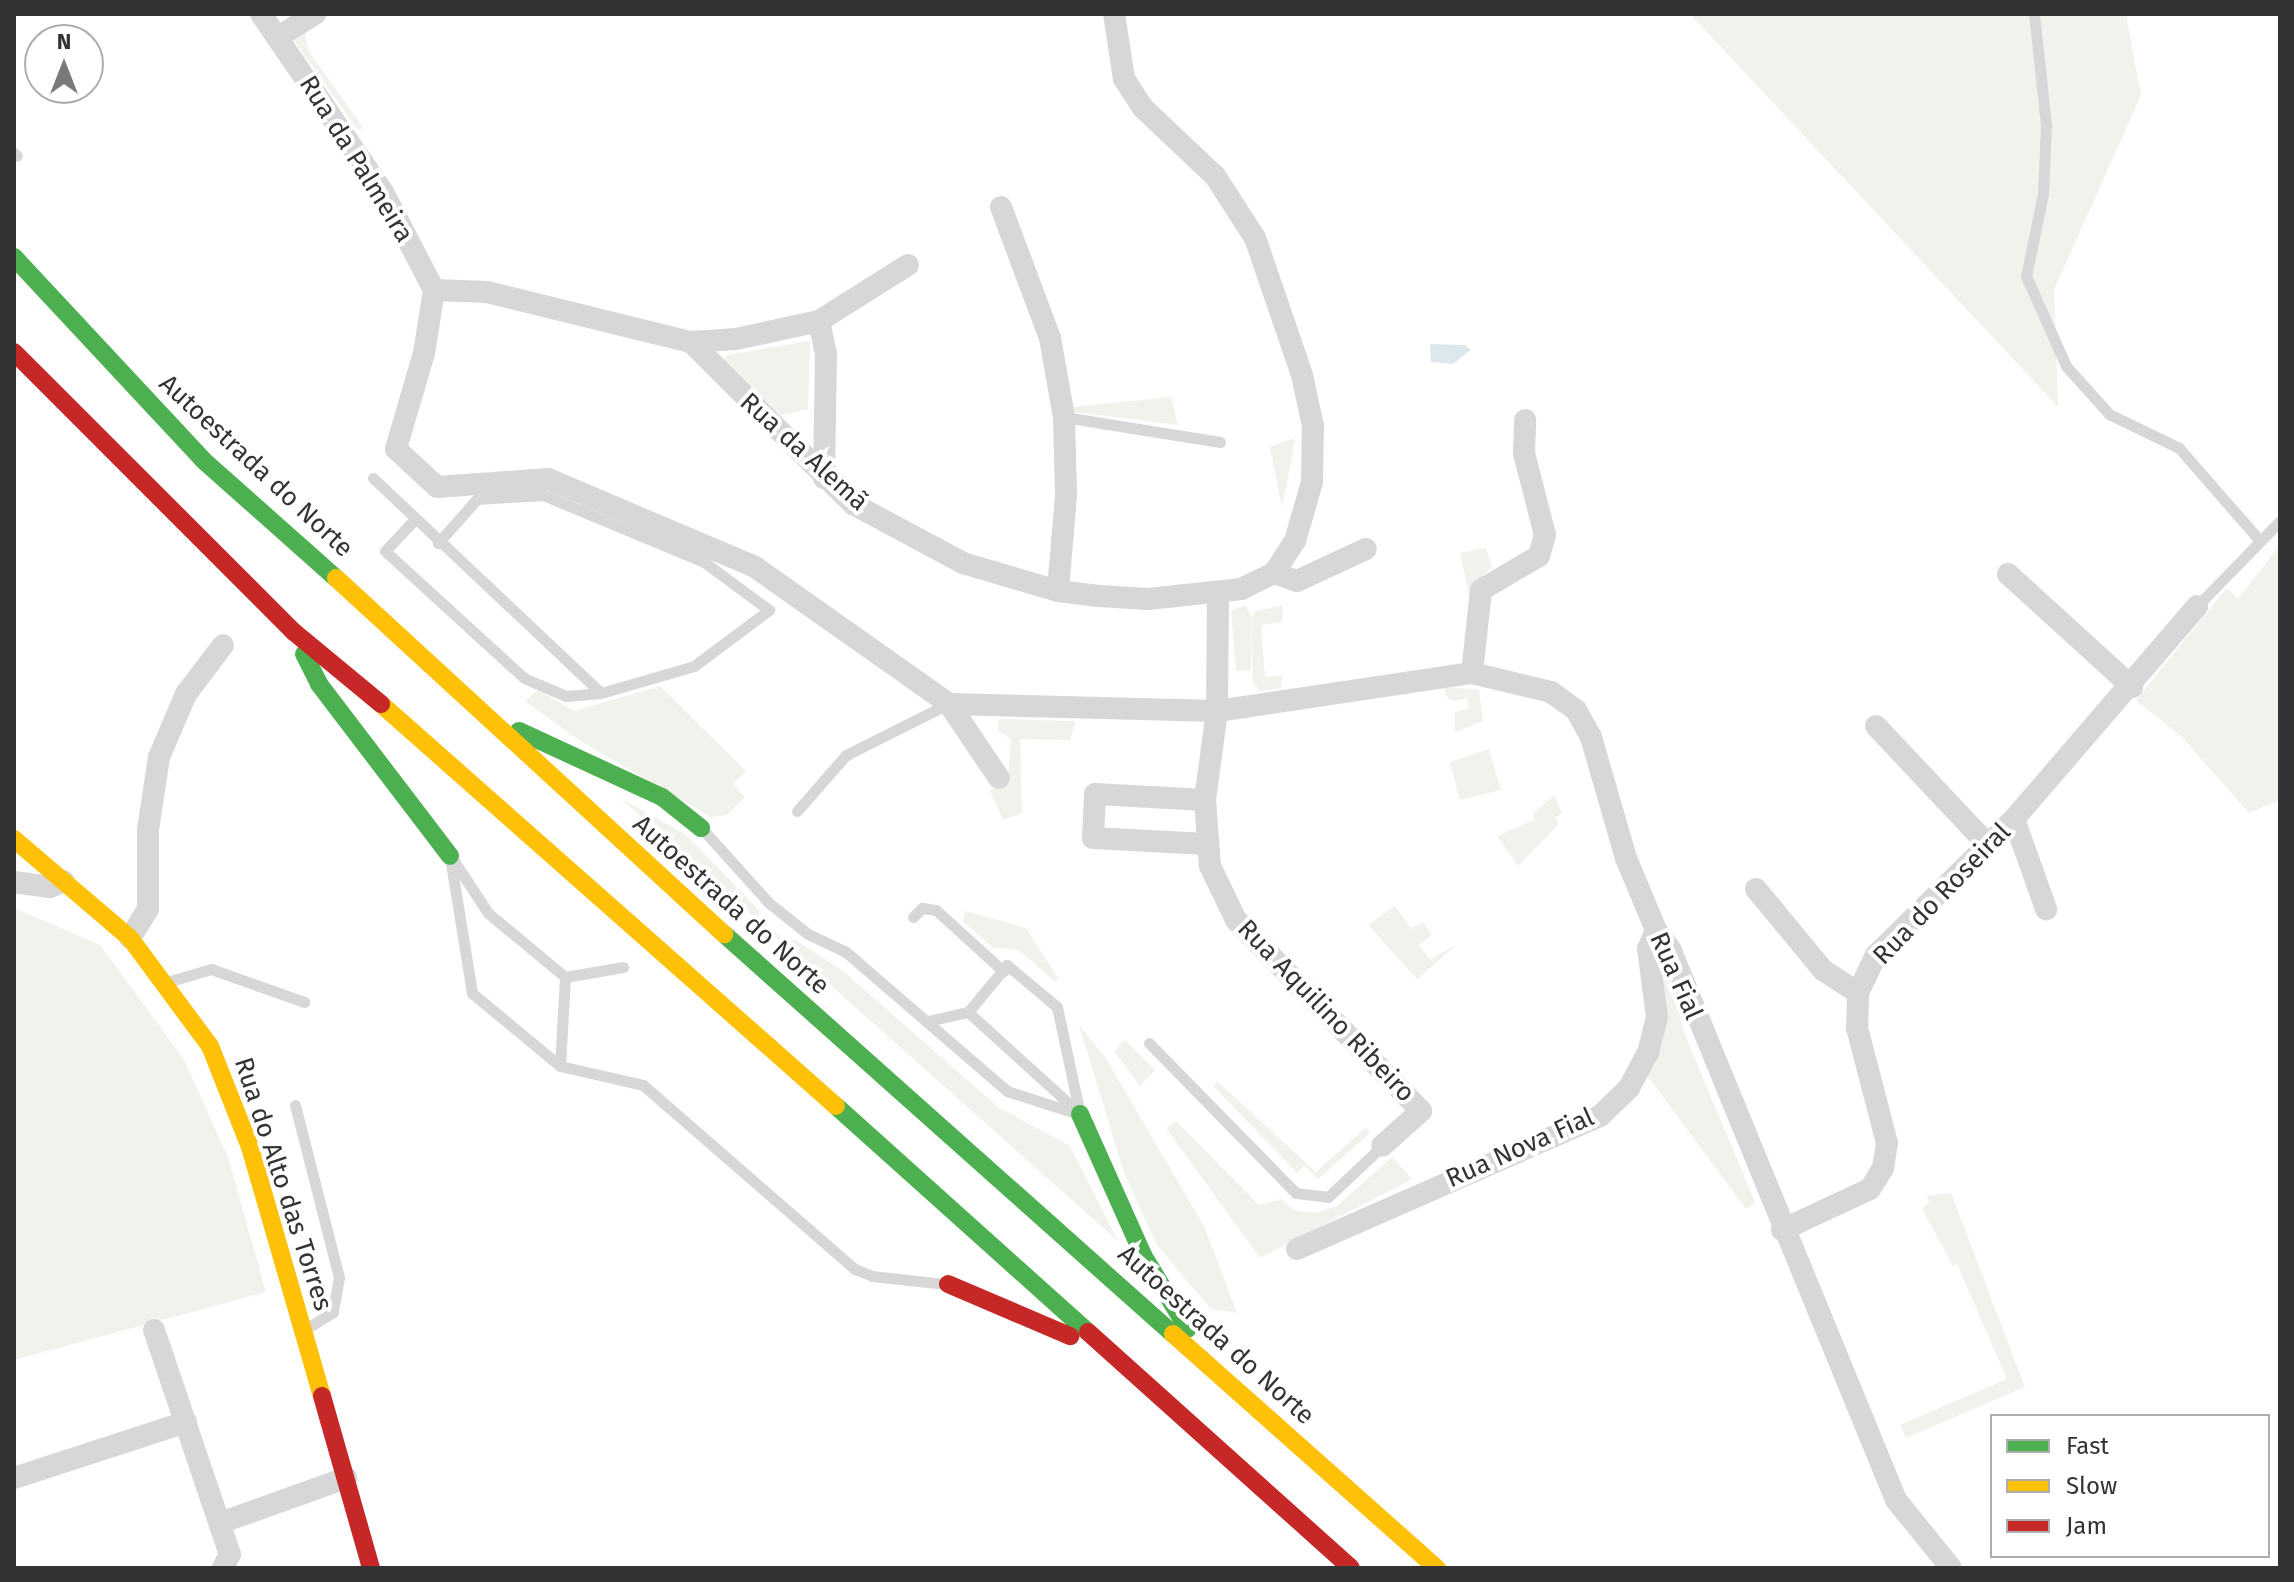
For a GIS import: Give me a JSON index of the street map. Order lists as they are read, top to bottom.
{
  "streets": {
    "main road": ["Autoestrada do Norte", "Rua do Alto das Torres"],
    "street": [
      "Rua da Palmeira",
      "Rua da Alemã",
      "Rua do Roseiral",
      "Rua Fial",
      "Rua Aquilino Ribeiro",
      "Rua Nova Fial"
    ]
  },
  "crossings": [
    ["Rua da Alemã", "Rua Aquilino Ribeiro"],
    ["Rua do Roseiral", "Rua Fial"],
    ["Rua Fial", "Rua Aquilino Ribeiro"],
    ["Rua Fial", "Rua Nova Fial"]
  ],
  "legend": ["Fast", "Slow", "Jam"],
  "north": "top"
}
